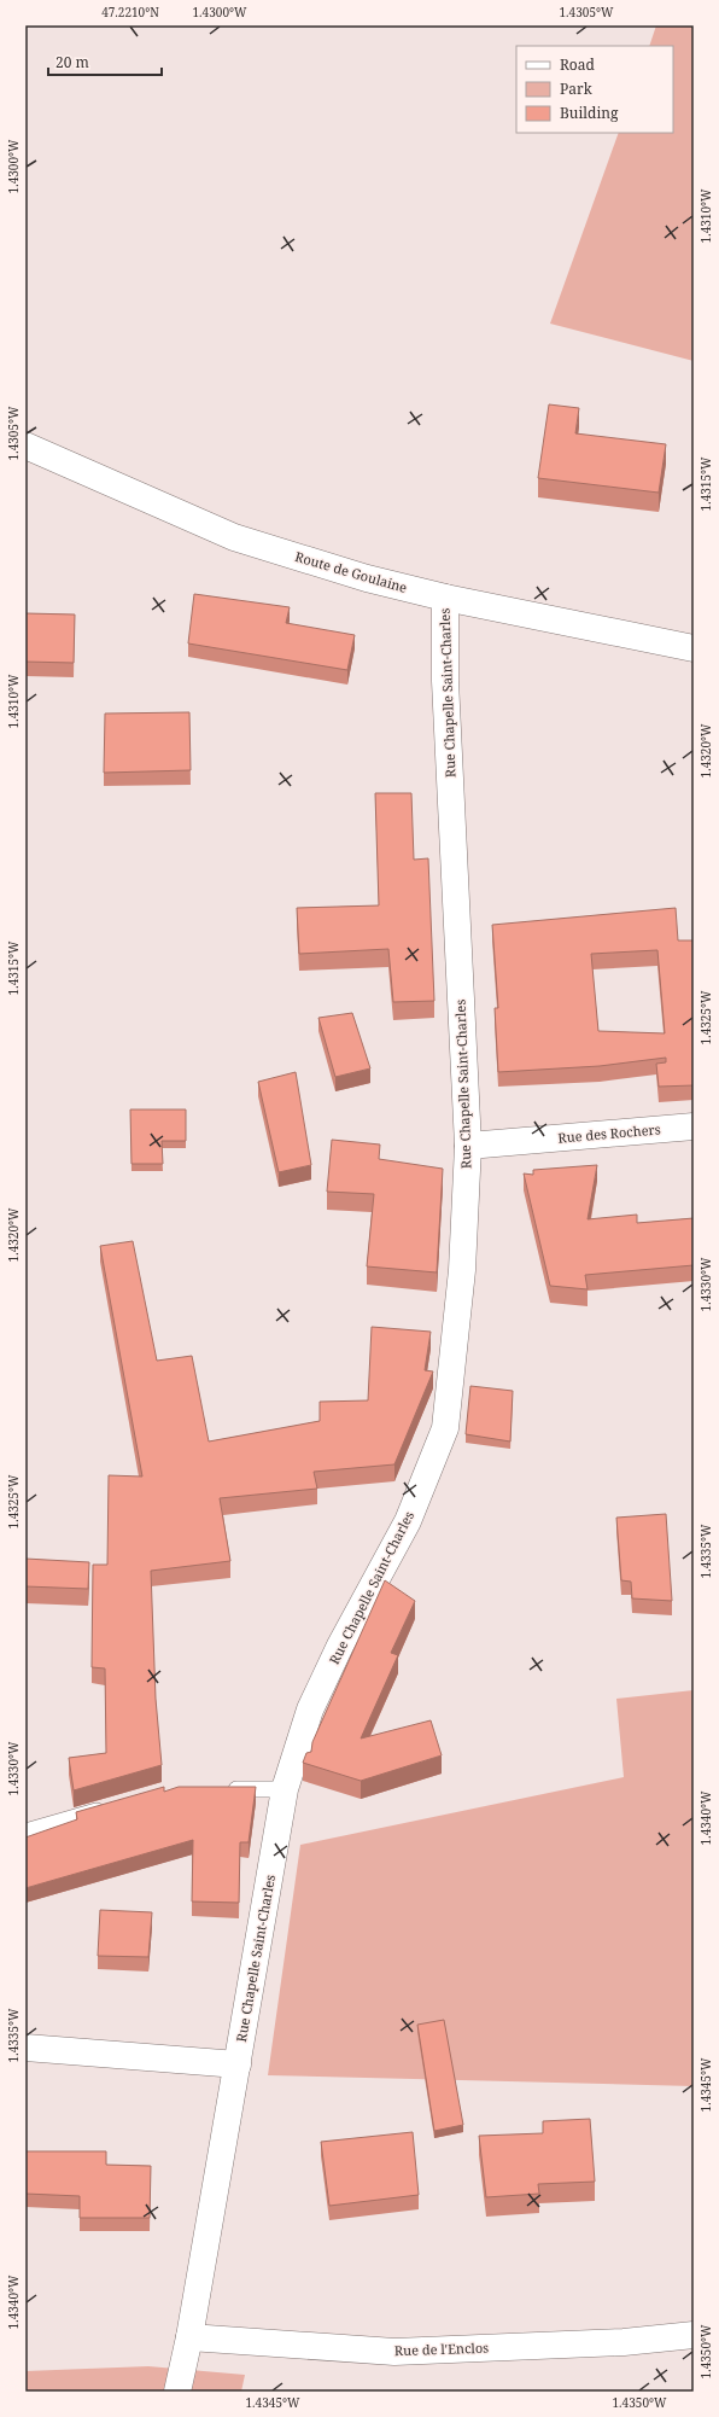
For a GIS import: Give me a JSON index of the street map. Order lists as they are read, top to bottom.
{
  "streets": {
    "street": [
      "Route de Goulaine",
      "Rue Chapelle Saint-Charles",
      "Rue des Rochers",
      "Rue de l'Enclos"
    ]
  },
  "crossings": [
    ["Route de Goulaine", "Rue Chapelle Saint-Charles"],
    ["Rue Chapelle Saint-Charles", "Rue des Rochers"],
    ["Rue Chapelle Saint-Charles", "Rue de l'Enclos"]
  ],
  "legend": ["Road", "Park", "Building"],
  "scale_bar": "20 m",
  "coordinates": [
    "47.2210°N",
    "1.4300°W",
    "1.4305°W",
    "1.4310°W",
    "1.4315°W",
    "1.4320°W",
    "1.4325°W",
    "1.4330°W",
    "1.4335°W",
    "1.4340°W",
    "1.4345°W",
    "1.4350°W"
  ]
}
